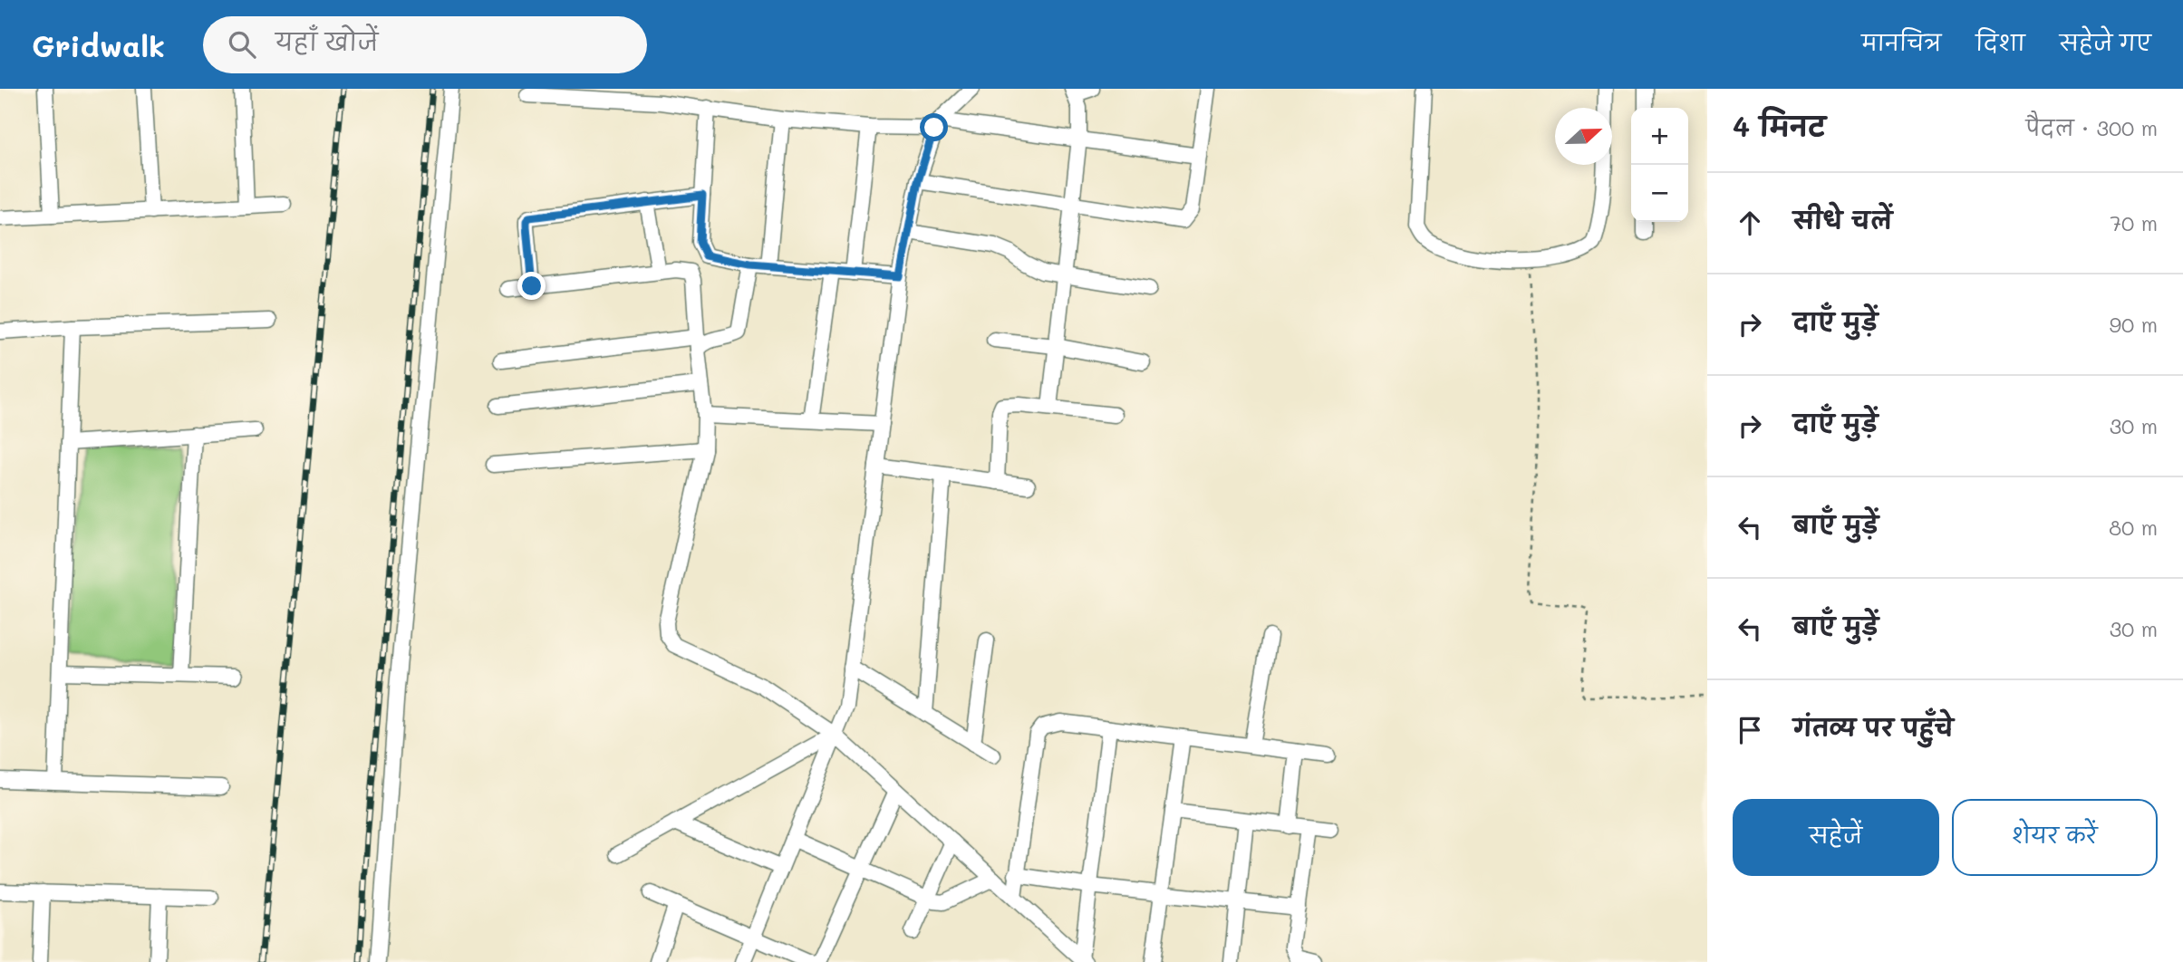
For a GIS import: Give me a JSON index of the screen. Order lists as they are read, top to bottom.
{
  "north": "right",
  "page": {
    "header": "Gridwalk",
    "search": "यहाँ खोजें",
    "nav": ["मानचित्र", "दिशा", "सहेजे गए"],
    "heading": ["4 मिनट", "पैदल · 300 m"],
    "map_buttons": ["+", "−"],
    "list": [
      ["सीधे चलें", "70 m"],
      ["दाएँ मुड़ें", "90 m"],
      ["दाएँ मुड़ें", "30 m"],
      ["बाएँ मुड़ें", "80 m"],
      ["बाएँ मुड़ें", "30 m"],
      "गंतव्य पर पहुँचे"
    ],
    "buttons": ["सहेजें", "शेयर करें"]
  }
}
